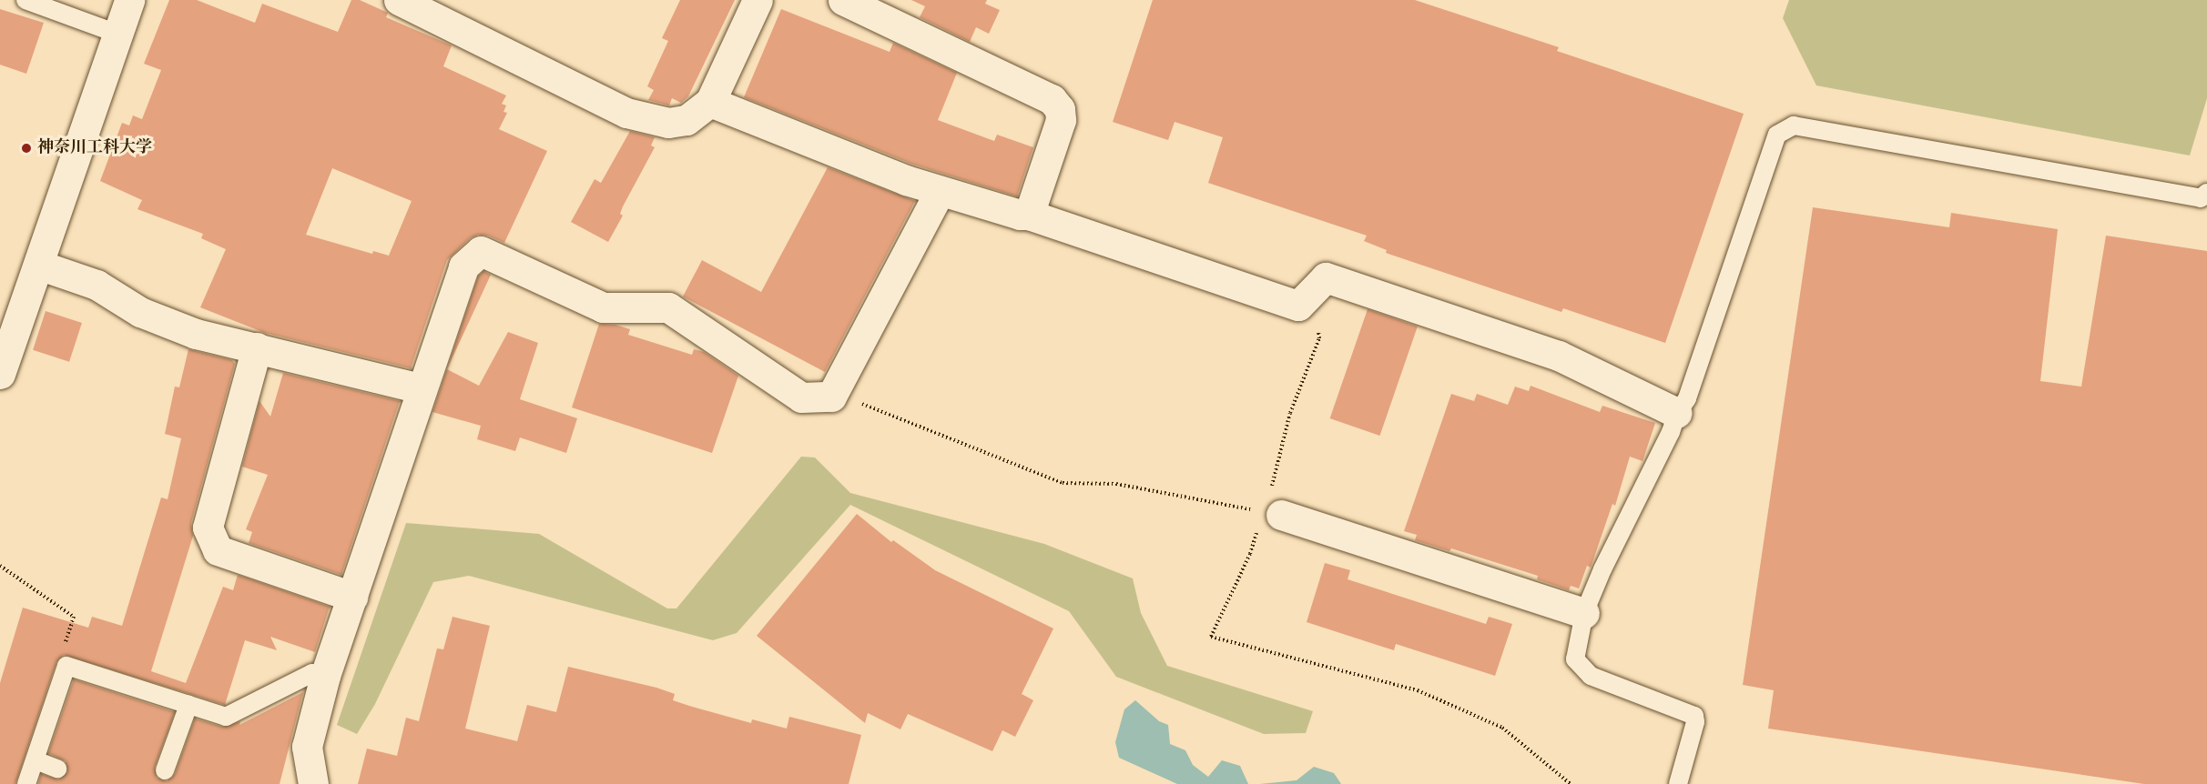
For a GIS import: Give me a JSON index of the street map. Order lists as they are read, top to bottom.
{
  "places": ["神奈川工科大学"]
}
